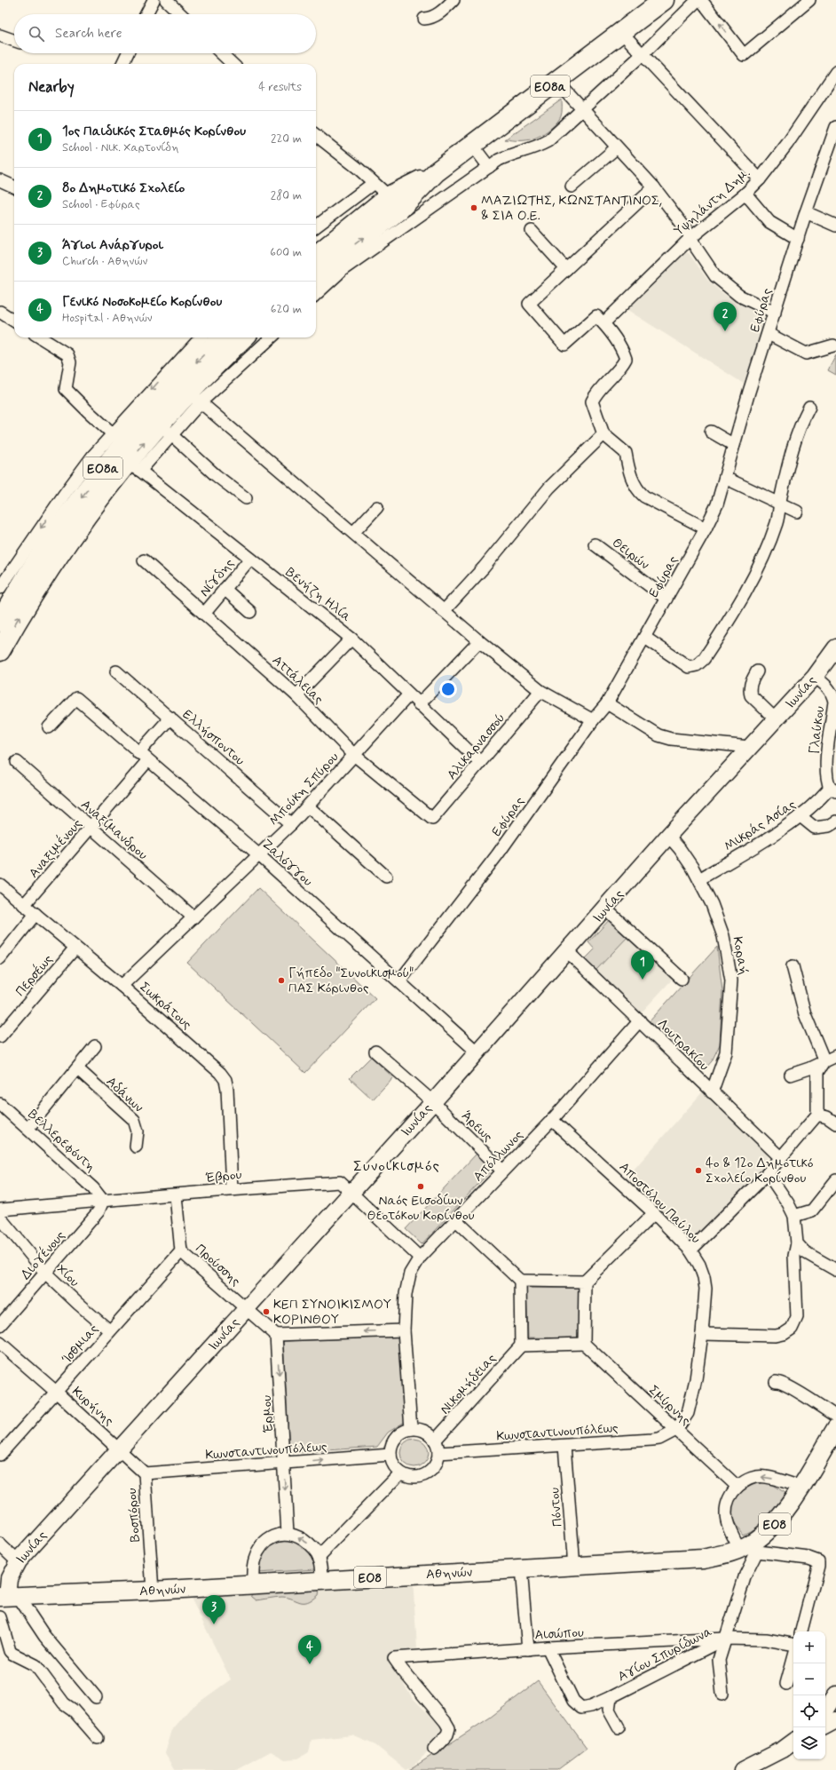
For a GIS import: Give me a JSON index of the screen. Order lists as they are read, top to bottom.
{
  "streets": {
    "highway": ["ΕΟ8α"],
    "main road": ["ΕΟ8", "Αθηνών"],
    "street": [
      "Υψηλάντη Δημ.",
      "Εφύρας",
      "Θειρών",
      "Νίγδης",
      "Βενήζη Ηλία",
      "Αττάλειας",
      "Ιωνίας",
      "Γλαύκου",
      "Ελλήσποντου",
      "Αλικαρνασσού",
      "Μπούκη Σπύρου",
      "Μικράς Ασίας",
      "Αναξίμανδρου",
      "Αναξιμένους",
      "Ζαλόγγου",
      "Κοραή",
      "Περσέως",
      "Σωκράτους",
      "Λουτρακίου",
      "Αδάνων",
      "Άρεως",
      "Βελλερεφόντη",
      "Απόλλωνος",
      "Έβρου",
      "Αποστόλου Παύλου",
      "Διογένους",
      "Προύσσης",
      "Χίου",
      "Ίσθμιας",
      "Νικομήδειας",
      "Σμύρνης",
      "Κυρήνης",
      "Έρμου",
      "Κωνσταντινουπόλεως",
      "Πόντου",
      "Βοσπόρου",
      "Αισώπου",
      "Αγίου Σπυρίδωνα"
    ]
  },
  "crossings": [
    ["ΕΟ8α", "Βενήζη Ηλία"],
    ["Εφύρας", "Θειρών"],
    ["Εφύρας", "Ζαλόγγου"],
    ["Νίγδης", "Βενήζη Ηλία"],
    ["Νίγδης", "Αττάλειας"],
    ["Βενήζη Ηλία", "Αλικαρνασσού"],
    ["Βενήζη Ηλία", "Μπούκη Σπύρου"],
    ["Αττάλειας", "Αλικαρνασσού"],
    ["Αττάλειας", "Μπούκη Σπύρου"],
    ["Ιωνίας", "Γλαύκου"],
    ["Ιωνίας", "Ζαλόγγου"],
    ["Ιωνίας", "Κοραή"],
    ["Ιωνίας", "Λουτρακίου"],
    ["Ιωνίας", "Άρεως"],
    ["Ιωνίας", "Έβρου"],
    ["Ιωνίας", "Προύσσης"],
    ["Ιωνίας", "Κυρήνης"],
    ["Ιωνίας", "Βοσπόρου"],
    ["Ιωνίας", "Αθηνών"],
    ["Γλαύκου", "Μικράς Ασίας"],
    ["Ελλήσποντου", "Μπούκη Σπύρου"],
    ["Ελλήσποντου", "Αναξιμένους"],
    ["Μπούκη Σπύρου", "Αναξίμανδρου"],
    ["Μπούκη Σπύρου", "Ζαλόγγου"],
    ["Μπούκη Σπύρου", "Σωκράτους"],
    ["Μικράς Ασίας", "Κοραή"],
    ["Αναξίμανδρου", "Αναξιμένους"],
    ["Αναξιμένους", "Ζαλόγγου"],
    ["Αναξιμένους", "Σωκράτους"],
    ["Κοραή", "Λουτρακίου"],
    ["Περσέως", "Σωκράτους"],
    ["Σωκράτους", "Έβρου"],
    ["Λουτρακίου", "Απόλλωνος"],
    ["Άρεως", "Απόλλωνος"],
    ["Βελλερεφόντη", "Έβρου"],
    ["Βελλερεφόντη", "Διογένους"],
    ["Απόλλωνος", "Έβρου"],
    ["Απόλλωνος", "Αποστόλου Παύλου"],
    ["Απόλλωνος", "Νικομήδειας"],
    ["Απόλλωνος", "Κωνσταντινουπόλεως"],
    ["Έβρου", "Διογένους"],
    ["Έβρου", "Προύσσης"],
    ["Αποστόλου Παύλου", "Σμύρνης"],
    ["Αποστόλου Παύλου", "Κωνσταντινουπόλεως"],
    ["Διογένους", "Χίου"],
    ["Προύσσης", "Ίσθμιας"],
    ["Προύσσης", "Έρμου"],
    ["Χίου", "Ίσθμιας"],
    ["Ίσθμιας", "Κυρήνης"],
    ["Νικομήδειας", "Κωνσταντινουπόλεως"],
    ["Σμύρνης", "Κωνσταντινουπόλεως"],
    ["Κυρήνης", "Βοσπόρου"],
    ["Έρμου", "Κωνσταντινουπόλεως"],
    ["Κωνσταντινουπόλεως", "Πόντου"],
    ["Κωνσταντινουπόλεως", "Βοσπόρου"],
    ["Πόντου", "Αθηνών"],
    ["Βοσπόρου", "Αθηνών"],
    ["Αθηνών", "Αγίου Σπυρίδωνα"],
    ["Αισώπου", "Αγίου Σπυρίδωνα"]
  ],
  "one_way": ["Έρμου"],
  "districts": ["Συνοικισμός"],
  "places": [
    "ΜΑΖΙΩΤΗΣ, ΚΩΝΣΤΑΝΤΙΝΟΣ, & ΣΙΑ Ο.Ε.",
    "Γήπεδο \"Συνοικισμού\" ΠΑΣ Κόρινθος",
    "4ο & 12ο Δημοτικό Σχολείο Κορίνθου",
    "Ναός Εισοδίων Θεοτόκου Κορίνθου",
    "ΚΕΠ ΣΥΝΟΙΚΙΣΜΟΥ ΚΟΡΙΝΘΟΥ"
  ],
  "page": {
    "search": "Search here",
    "heading": ["Nearby", "4 results"],
    "list": [
      {
        "mark": "1",
        "name": "1ος Παιδικός Σταθμός Κορίνθου",
        "note": "School · Νικ. Χαρτονίδη",
        "value": "220 m"
      },
      {
        "mark": "2",
        "name": "8ο Δημοτικό Σχολείο",
        "note": "School · Εφύρας",
        "value": "280 m"
      },
      {
        "mark": "3",
        "name": "Άγιοι Ανάργυροι",
        "note": "Church · Αθηνών",
        "value": "600 m"
      },
      {
        "mark": "4",
        "name": "Γενικό Νοσοκομείο Κορίνθου",
        "note": "Hospital · Αθηνών",
        "value": "620 m"
      }
    ],
    "pins": [
      "2",
      "1",
      "3",
      "4"
    ],
    "map_buttons": ["+", "−"]
  }
}
